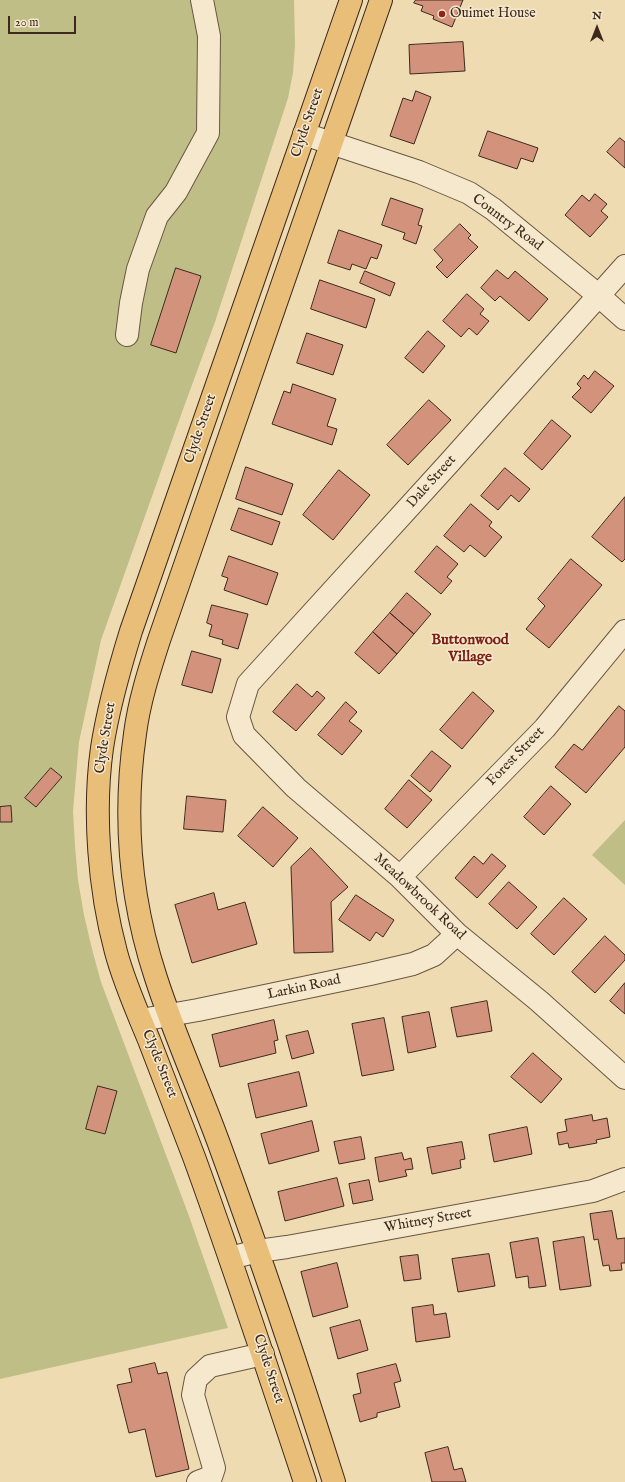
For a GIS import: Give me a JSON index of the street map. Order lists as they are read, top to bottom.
{
  "streets": {
    "main road": ["Clyde Street"],
    "street": [
      "Country Road",
      "Dale Street",
      "Forest Street",
      "Meadowbrook Road",
      "Larkin Road",
      "Whitney Street"
    ]
  },
  "crossings": [
    ["Clyde Street", "Country Road"],
    ["Clyde Street", "Larkin Road"],
    ["Clyde Street", "Whitney Street"],
    ["Country Road", "Dale Street"],
    ["Dale Street", "Meadowbrook Road"],
    ["Forest Street", "Meadowbrook Road"],
    ["Meadowbrook Road", "Larkin Road"]
  ],
  "districts": ["Buttonwood Village"],
  "places": ["Ouimet House"],
  "scale_bar": "20 m",
  "north": "top"
}
